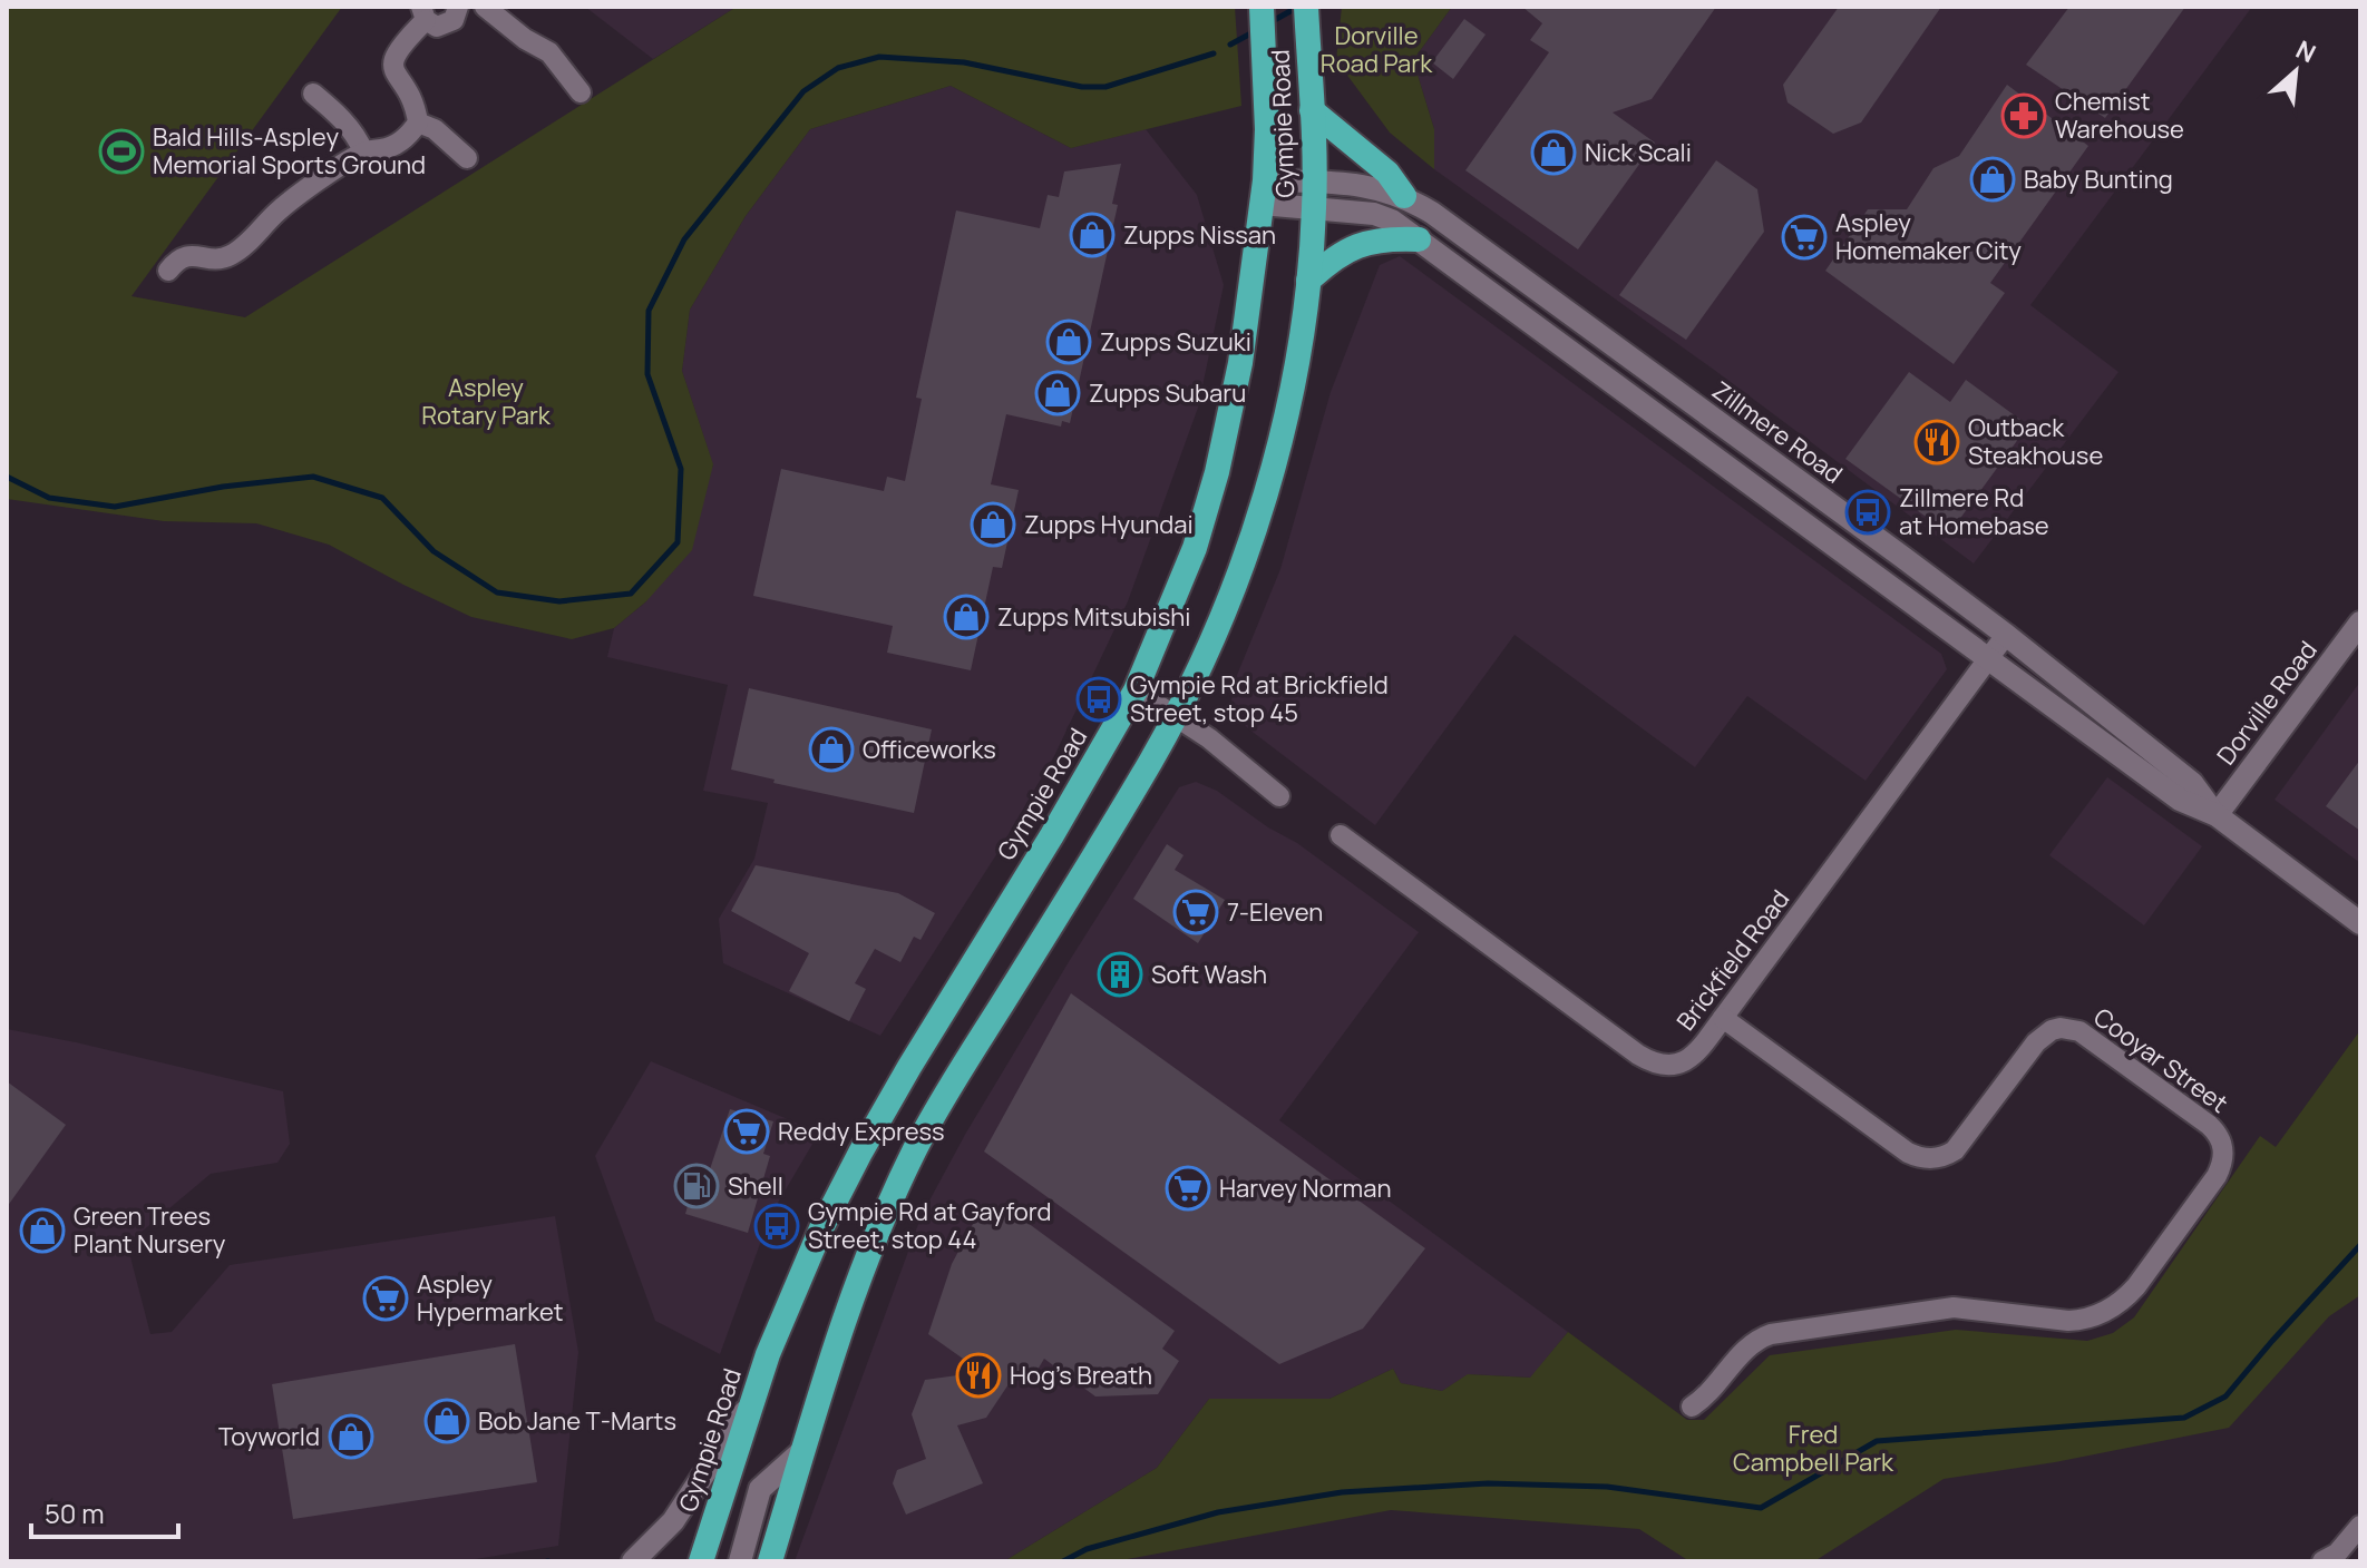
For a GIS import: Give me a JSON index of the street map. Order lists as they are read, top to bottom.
{
  "streets": {
    "highway": ["Gympie Road"],
    "main road": ["Zillmere Road", "Dorville Road"],
    "street": ["Brickfield Road", "Cooyar Street"]
  },
  "crossings": [
    ["Gympie Road", "Zillmere Road"],
    ["Zillmere Road", "Dorville Road"],
    ["Zillmere Road", "Brickfield Road"],
    ["Brickfield Road", "Cooyar Street"]
  ],
  "parks": ["Dorville Road Park", "Aspley Rotary Park", "Fred Campbell Park"],
  "places": {
    "pharmacy": ["Chemist Warehouse"],
    "sports": ["Bald Hills-Aspley Memorial Sports Ground"],
    "shop": [
      "Nick Scali",
      "Baby Bunting",
      "Zupps Nissan",
      "Zupps Suzuki",
      "Zupps Subaru",
      "Zupps Hyundai",
      "Zupps Mitsubishi",
      "Officeworks",
      "Green Trees Plant Nursery",
      "Bob Jane T-Marts",
      "Toyworld"
    ],
    "supermarket": [
      "Aspley Homemaker City",
      "7-Eleven",
      "Reddy Express",
      "Harvey Norman",
      "Aspley Hypermarket"
    ],
    "restaurant": ["Outback Steakhouse", "Hog's Breath"],
    "bus stop": ["Zillmere Rd at Homebase", "Gympie Rd at Brickfield Street, stop 45", "Gympie Rd at Gayford Street, stop 44"],
    "building": ["Soft Wash"],
    "fuel station": ["Shell"]
  },
  "scale_bar": "50 m",
  "north": "top right"
}
